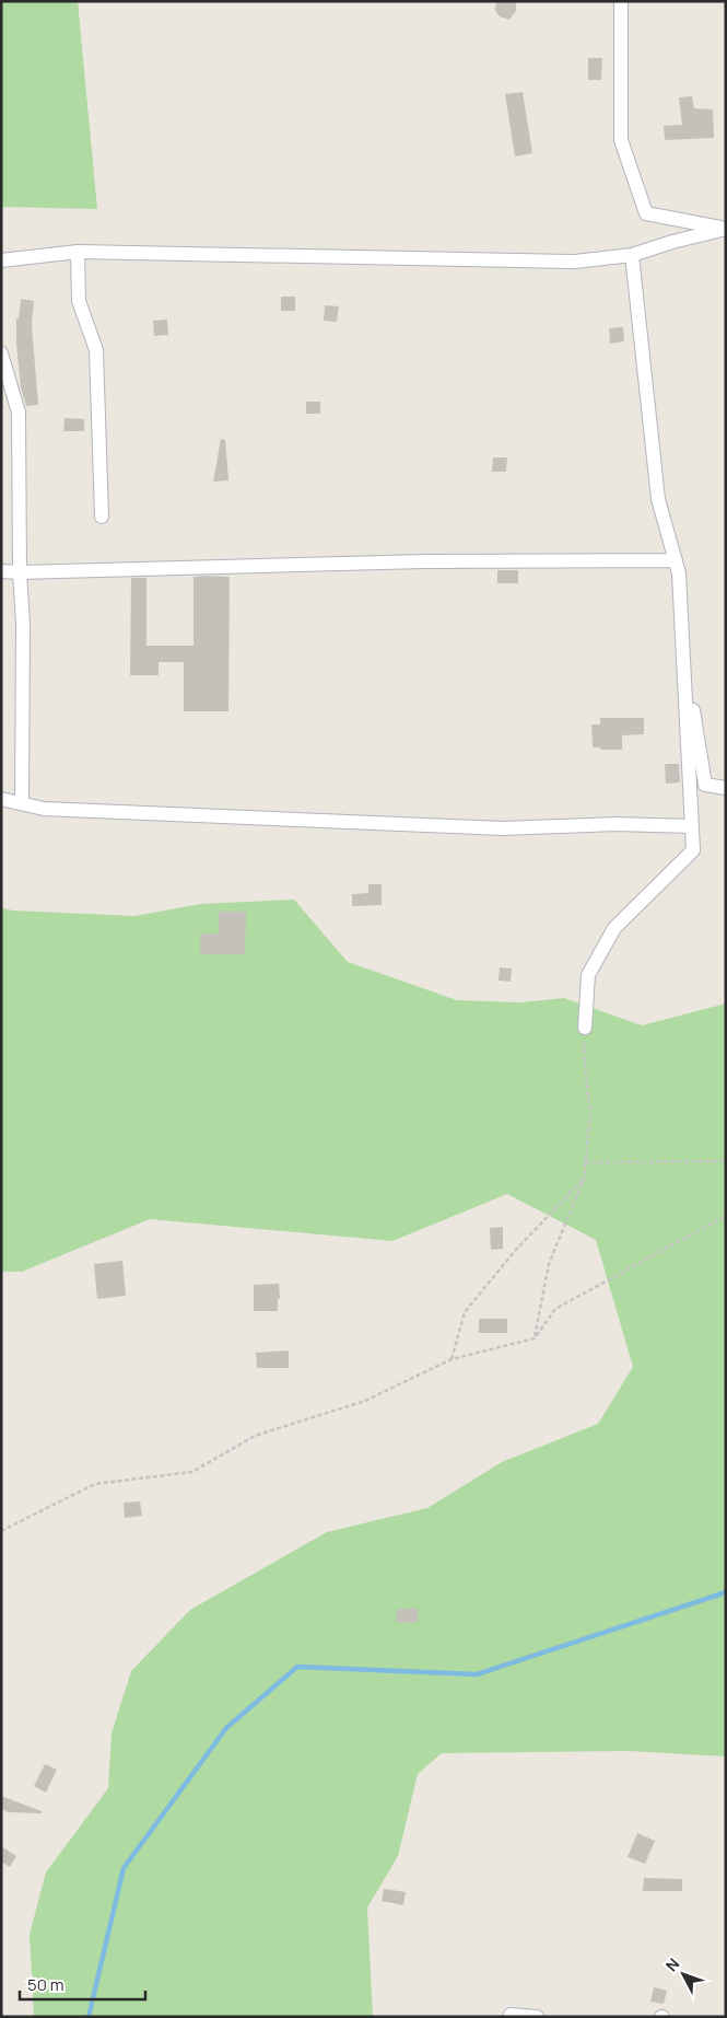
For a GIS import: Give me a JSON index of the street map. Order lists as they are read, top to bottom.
{
  "scale_bar": "50 m",
  "north": "top left"
}
